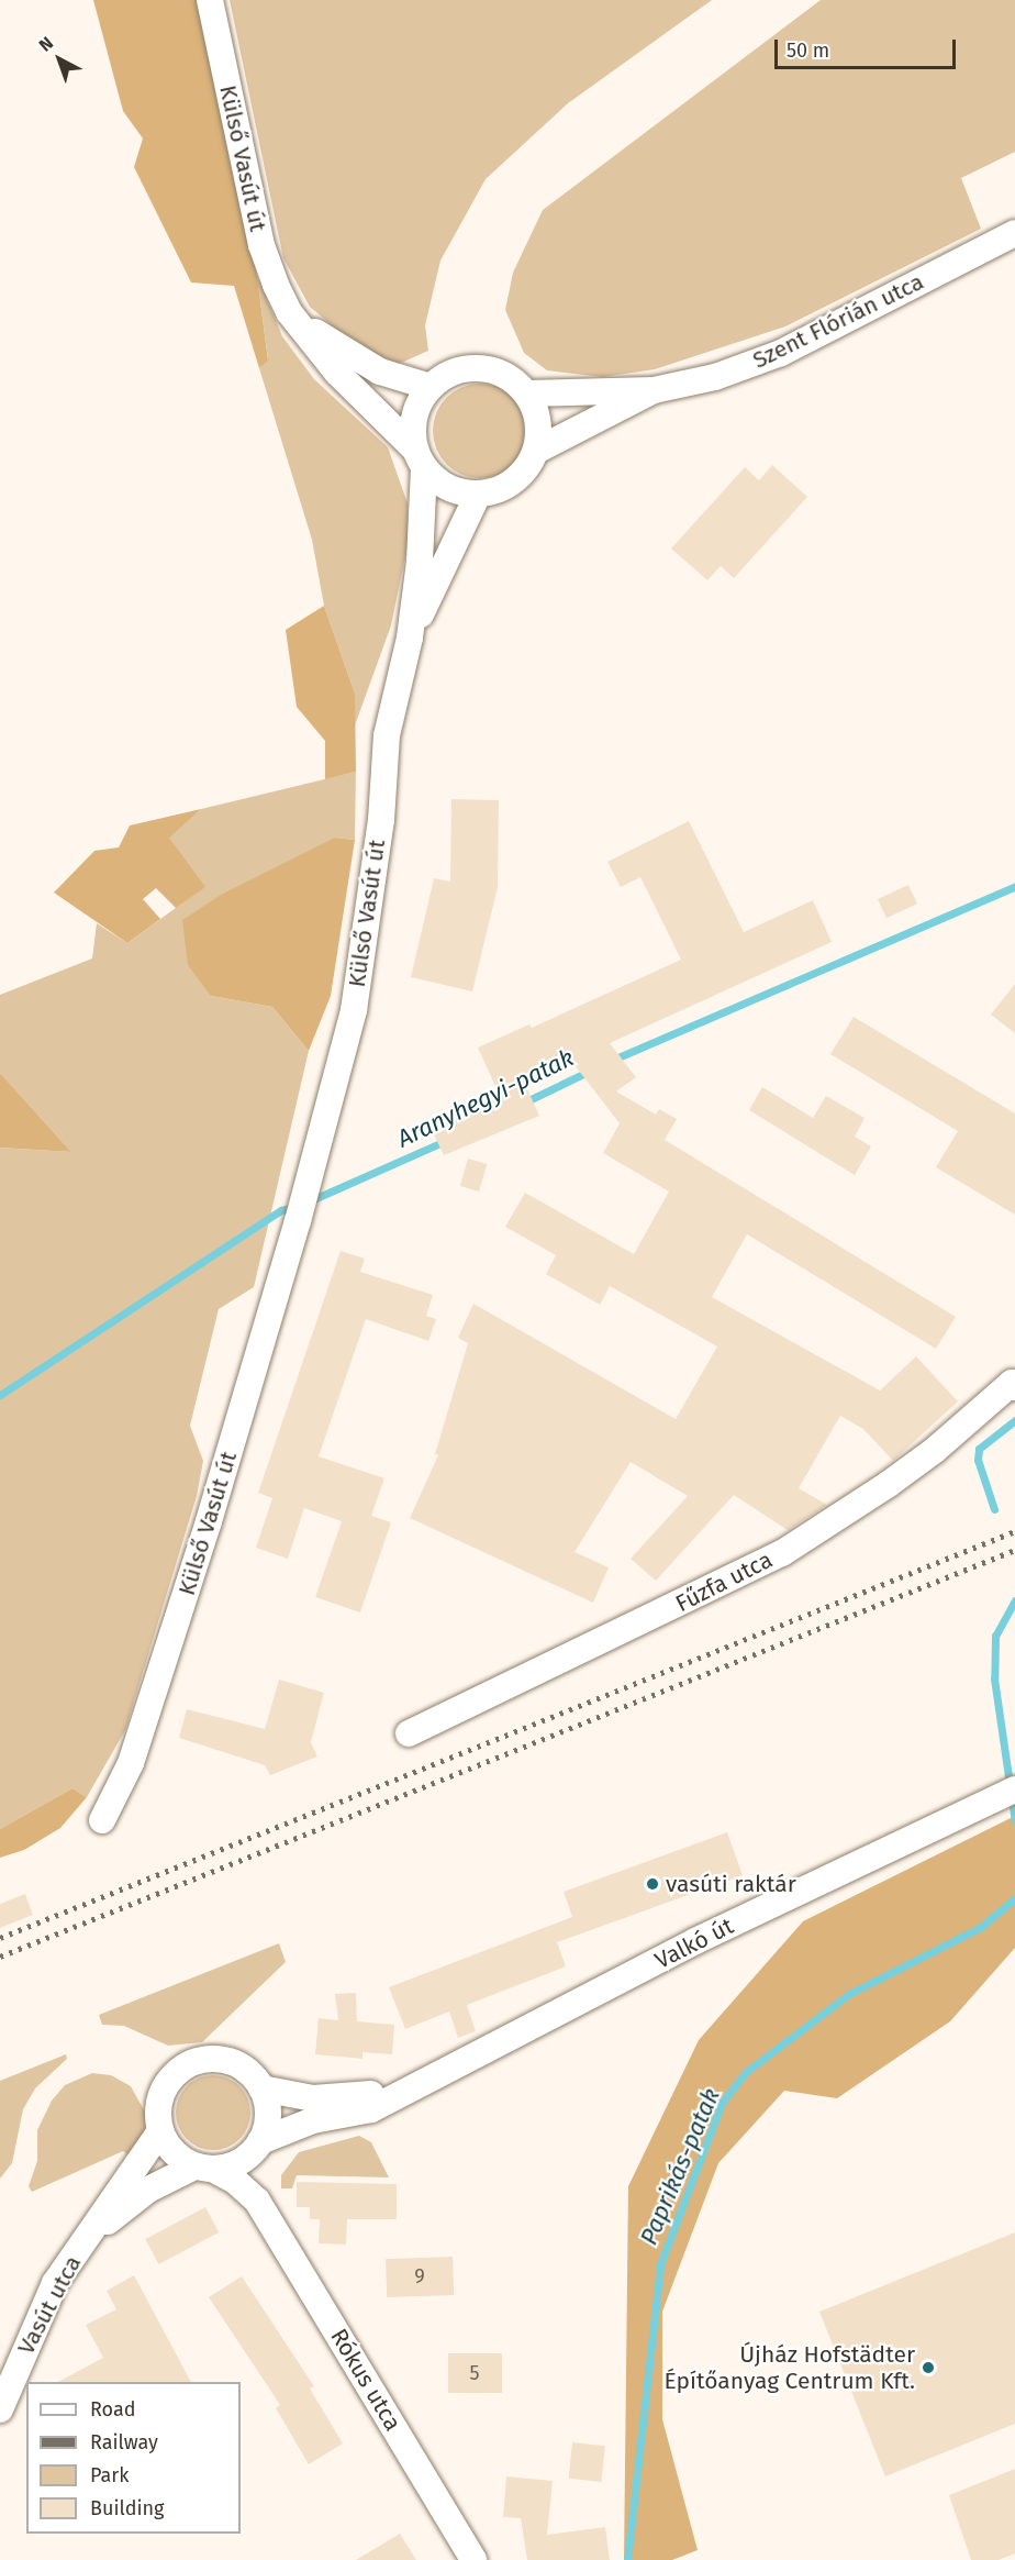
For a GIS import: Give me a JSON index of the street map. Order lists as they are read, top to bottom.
{
  "streets": {
    "street": [
      "Külső Vasút út",
      "Szent Flórián utca",
      "Fűzfa utca",
      "Valkó út",
      "Vasút utca",
      "Rókus utca"
    ]
  },
  "crossings": [
    ["Külső Vasút út", "Szent Flórián utca"],
    ["Valkó út", "Vasút utca"],
    ["Valkó út", "Rókus utca"],
    ["Vasút utca", "Rókus utca"]
  ],
  "water": ["Aranyhegyi-patak", "Paprikás-patak"],
  "places": ["vasúti raktár", "Újház Hofstädter Építőanyag Centrum Kft."],
  "house_numbers": ["9", "5"],
  "legend": [
    "Road",
    "Railway",
    "Park",
    "Building"
  ],
  "scale_bar": "50 m",
  "north": "top left"
}
